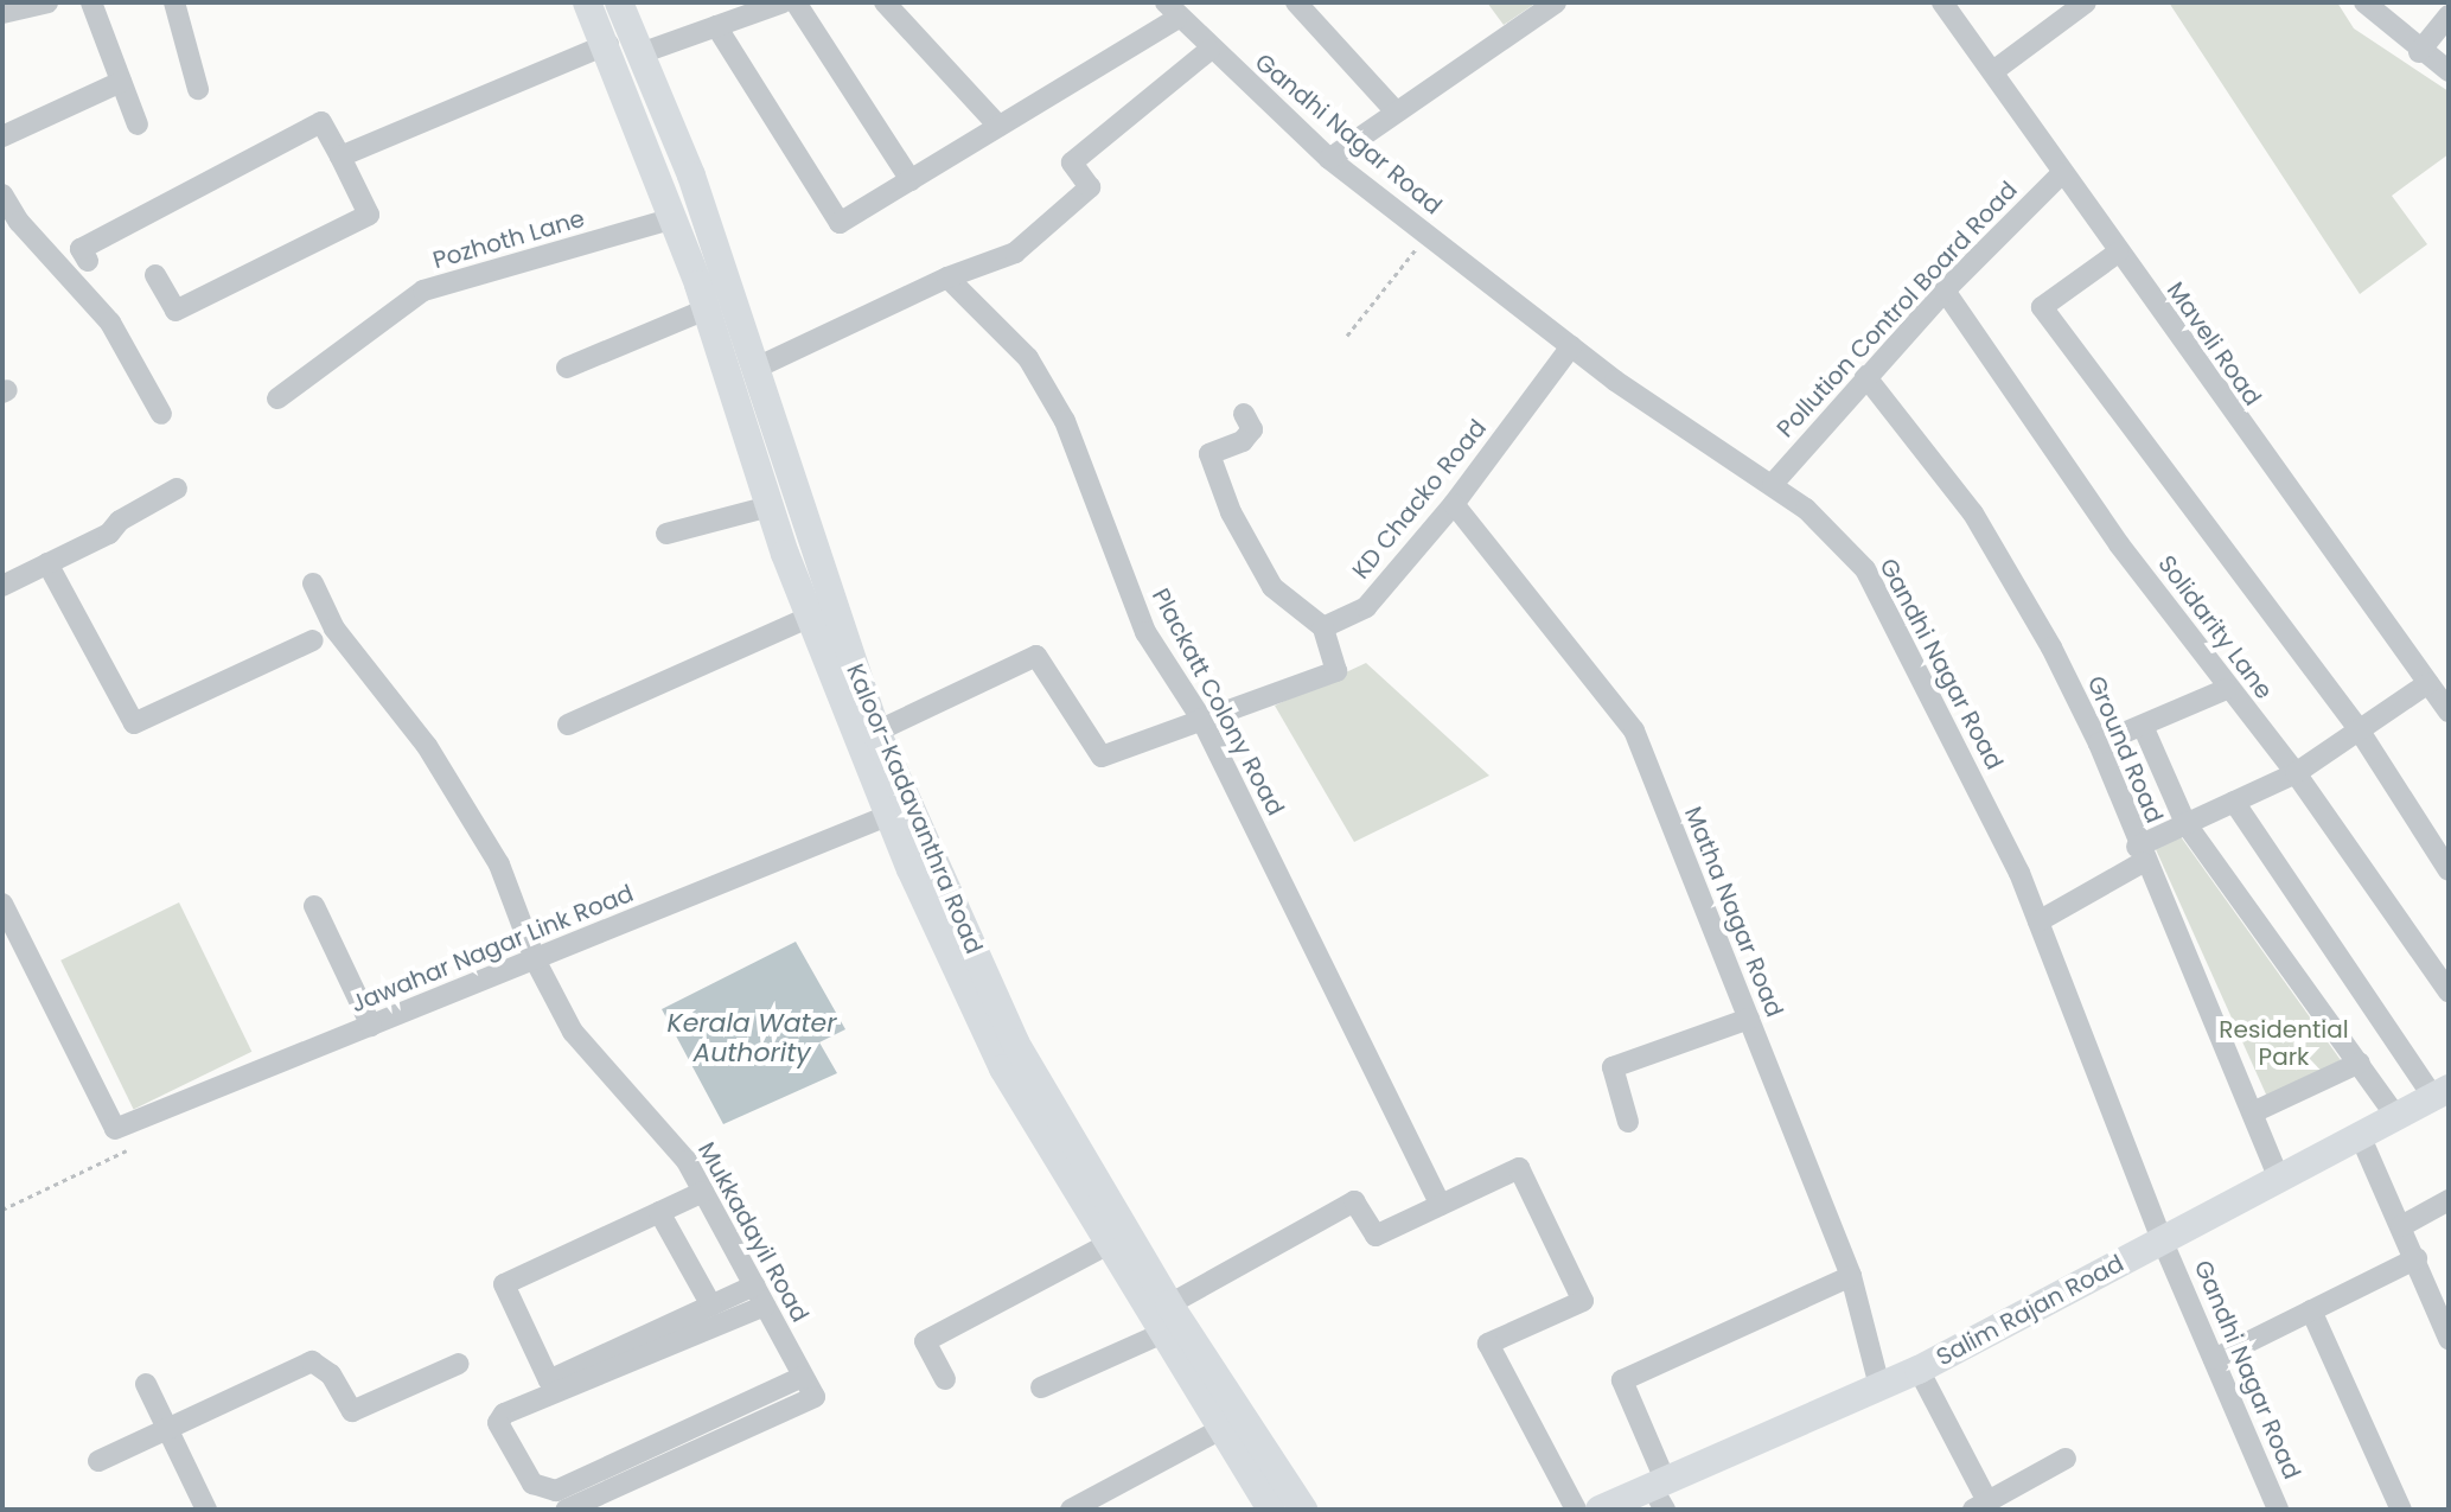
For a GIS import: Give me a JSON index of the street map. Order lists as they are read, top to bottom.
{
  "streets": {
    "main road": ["Kaloor-Kadavanthra Road", "Salim Rajan Road"],
    "street": [
      "Gandhi Nagar Road",
      "Pozhoth Lane",
      "Pollution Control Board Road",
      "Maveli Road",
      "KD Chacko Road",
      "Solidarity Lane",
      "Plackatt Colony Road",
      "Ground Road",
      "Matha Nagar Road",
      "Jawahar Nagar Link Road",
      "Mukkadayil Road"
    ]
  },
  "crossings": [
    ["Gandhi Nagar Road", "Pollution Control Board Road"],
    ["Gandhi Nagar Road", "KD Chacko Road"],
    ["Gandhi Nagar Road", "Salim Rajan Road"],
    ["Pozhoth Lane", "Kaloor-Kadavanthra Road"],
    ["Pollution Control Board Road", "Maveli Road"],
    ["Pollution Control Board Road", "Solidarity Lane"],
    ["Pollution Control Board Road", "Ground Road"],
    ["KD Chacko Road", "Matha Nagar Road"],
    ["Ground Road", "Salim Rajan Road"],
    ["Kaloor-Kadavanthra Road", "Jawahar Nagar Link Road"],
    ["Matha Nagar Road", "Salim Rajan Road"],
    ["Jawahar Nagar Link Road", "Mukkadayil Road"]
  ],
  "water": ["Kerala Water Authority"],
  "parks": ["Residential Park"]
}
